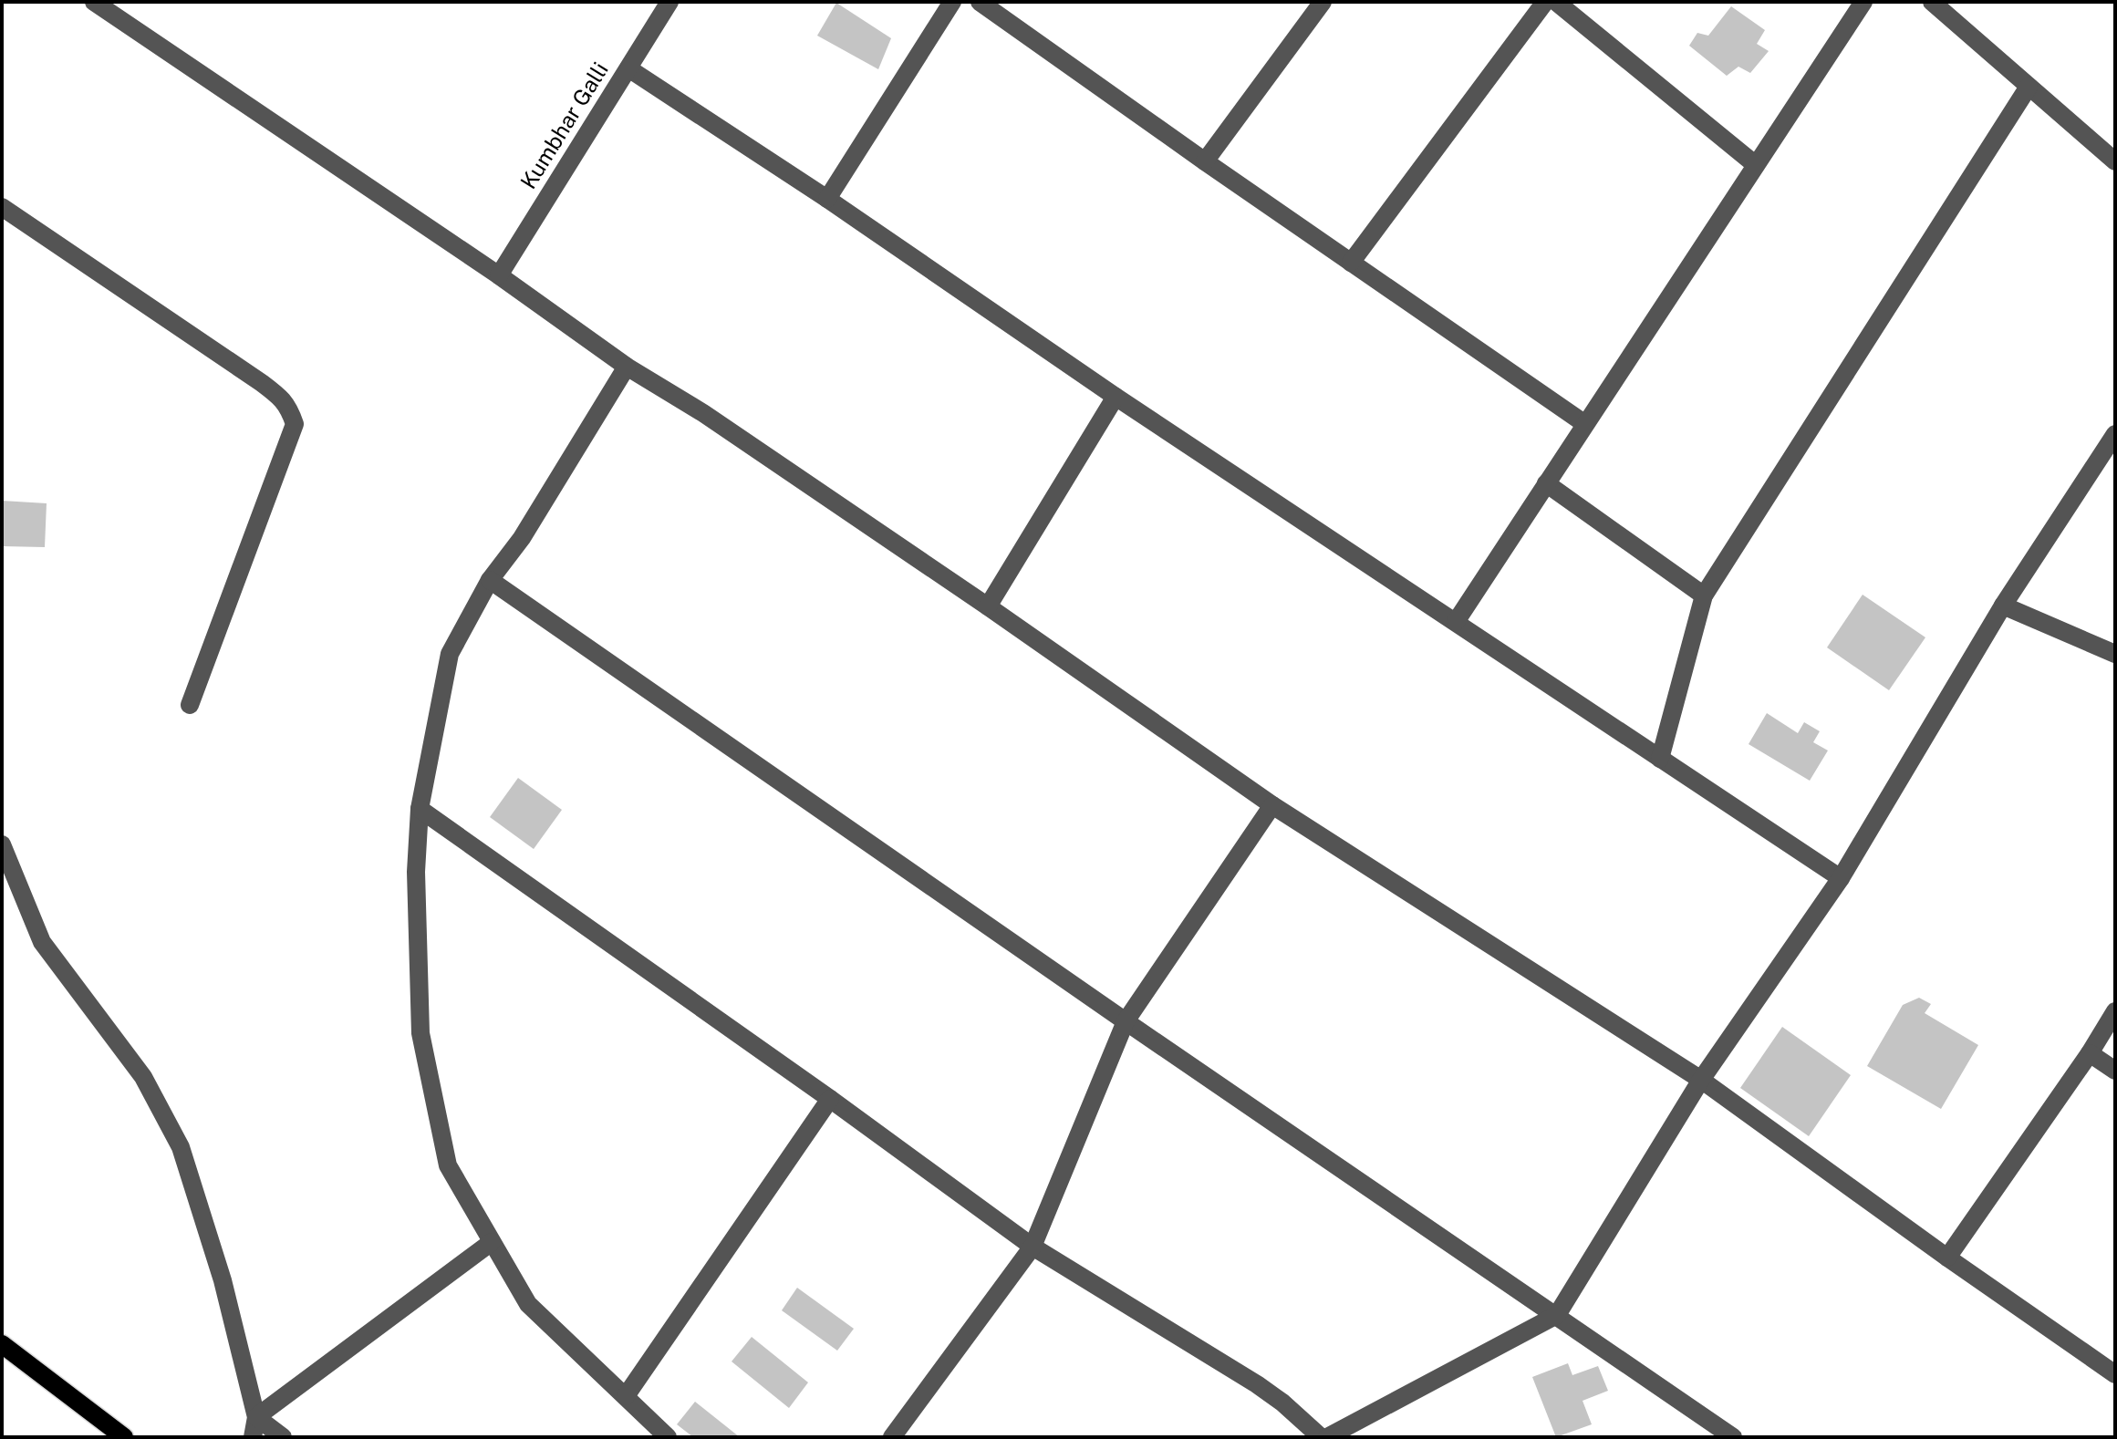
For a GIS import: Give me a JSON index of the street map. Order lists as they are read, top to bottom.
{
  "streets": {
    "street": ["Kumbhar Galli"]
  }
}
